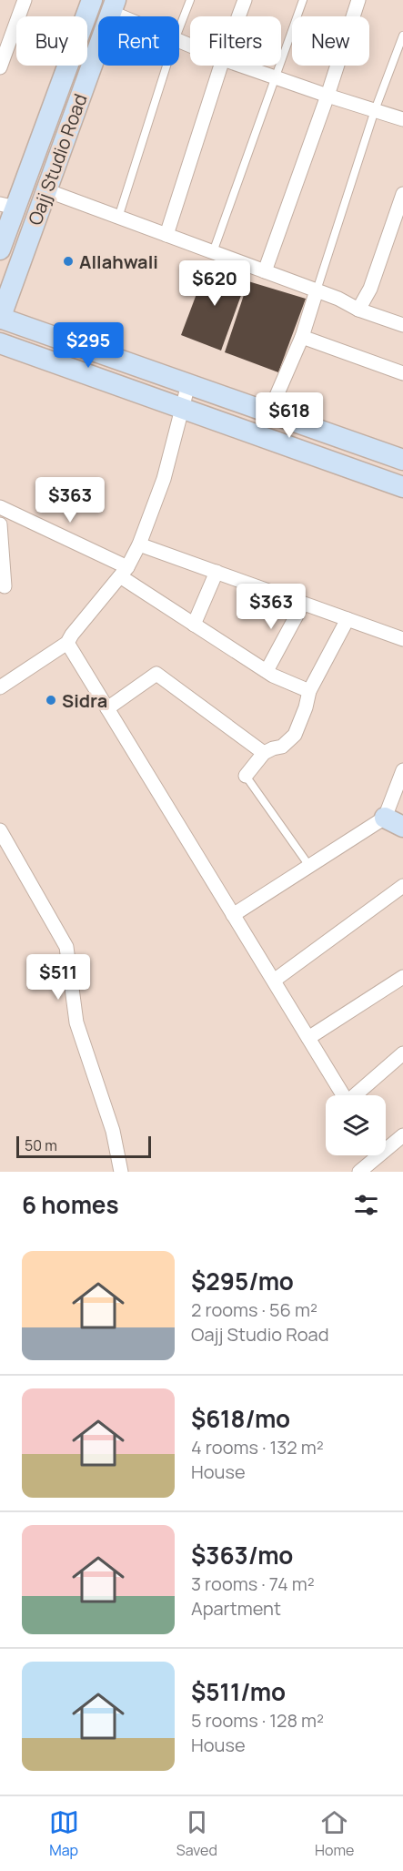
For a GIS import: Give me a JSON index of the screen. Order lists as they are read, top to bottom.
{
  "streets": {
    "main road": ["Oajj Studio Road"]
  },
  "places": ["Allahwali", "Sidra"],
  "scale_bar": "50 m",
  "page": {
    "chip": [
      "Buy",
      "Rent",
      "Filters",
      "New"
    ],
    "price": [
      "$620",
      "$295",
      "$618",
      "$363",
      "$363",
      "$511"
    ],
    "scale": "50 m",
    "heading": "6 homes",
    "list": [
      {
        "name": "$295/mo",
        "note": "2 rooms · 56 m² · Oajj Studio Road"
      },
      {
        "name": "$618/mo",
        "note": "4 rooms · 132 m² · House"
      },
      {
        "name": "$363/mo",
        "note": "3 rooms · 74 m² · Apartment"
      },
      {
        "name": "$511/mo",
        "note": "5 rooms · 128 m² · House"
      }
    ],
    "tabs": ["Map", "Saved", "Home"]
  }
}
